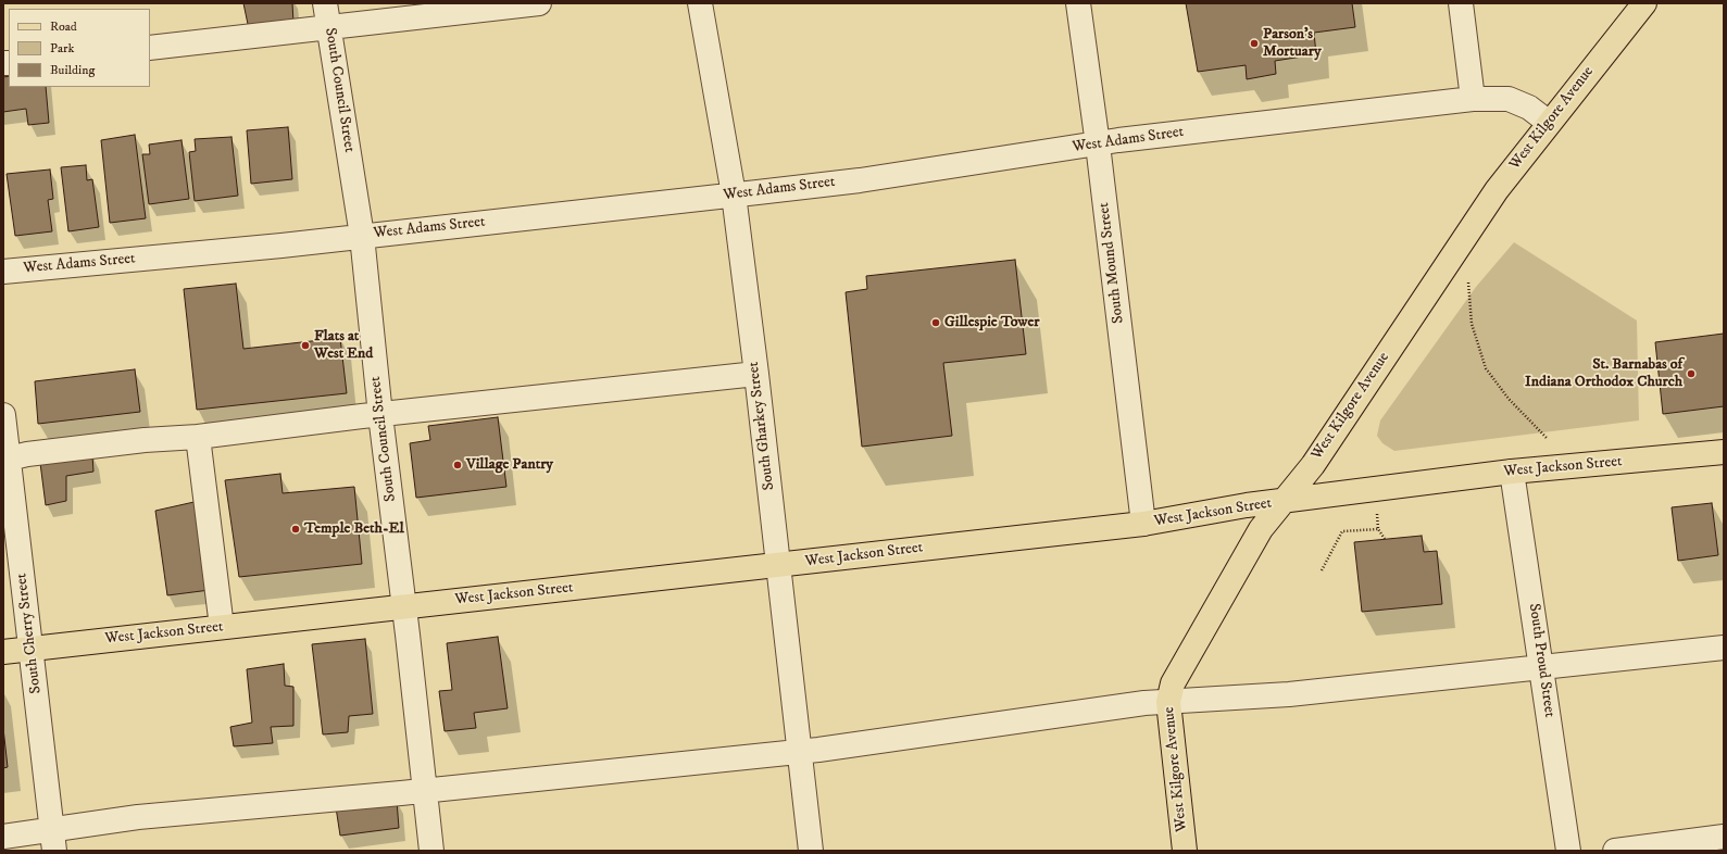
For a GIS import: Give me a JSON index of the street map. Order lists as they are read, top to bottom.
{
  "streets": {
    "main road": ["West Kilgore Avenue", "West Jackson Street"],
    "street": [
      "South Council Street",
      "West Adams Street",
      "South Mound Street",
      "South Gharkey Street",
      "South Cherry Street",
      "South Proud Street"
    ]
  },
  "crossings": [
    ["South Council Street", "West Adams Street"],
    ["South Council Street", "West Jackson Street"],
    ["West Kilgore Avenue", "West Adams Street"],
    ["West Kilgore Avenue", "West Jackson Street"],
    ["West Adams Street", "South Mound Street"],
    ["West Adams Street", "South Gharkey Street"],
    ["South Mound Street", "West Jackson Street"],
    ["South Gharkey Street", "West Jackson Street"],
    ["West Jackson Street", "South Cherry Street"],
    ["West Jackson Street", "South Proud Street"]
  ],
  "places": [
    "Parson's Mortuary",
    "Gillespie Tower",
    "Flats at West End",
    "St. Barnabas of Indiana Orthodox Church",
    "Village Pantry",
    "Temple Beth-El"
  ],
  "legend": ["Road", "Park", "Building"]
}
